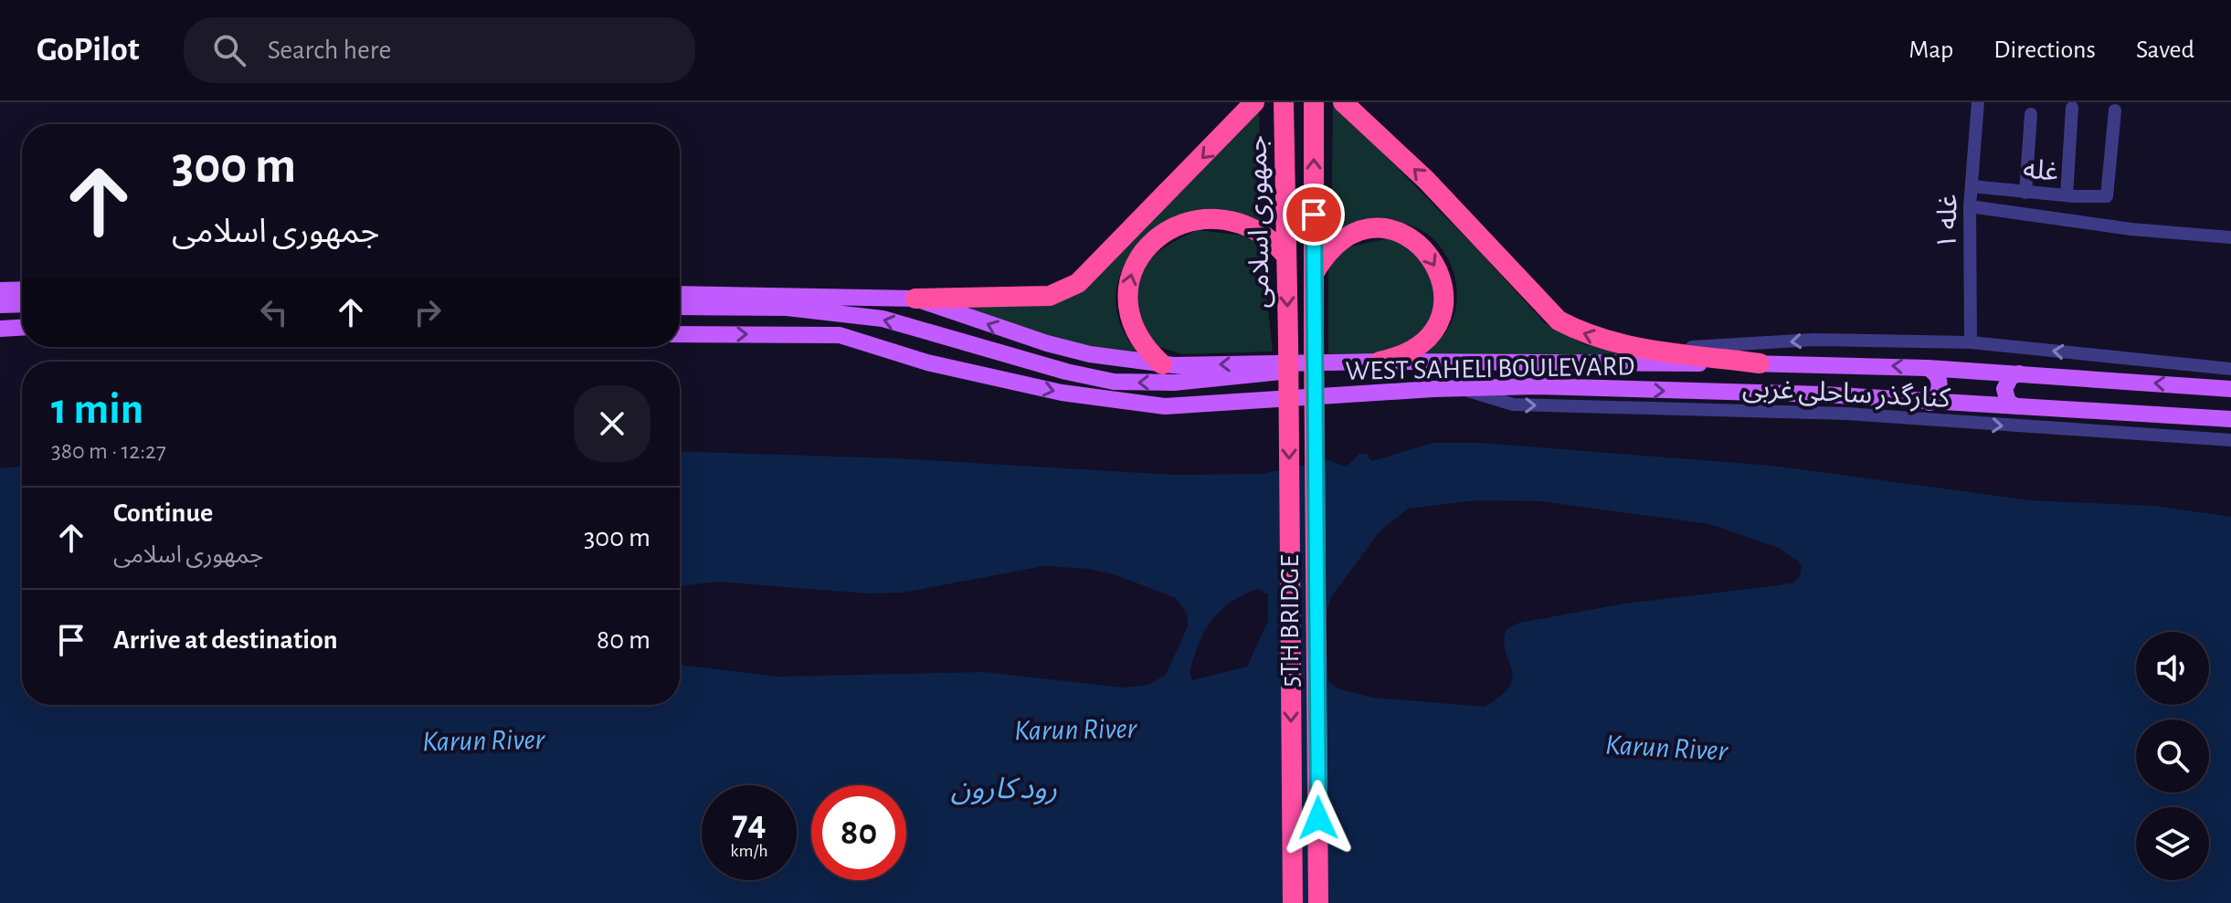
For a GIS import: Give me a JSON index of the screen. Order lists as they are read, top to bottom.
{
  "streets": {
    "highway": ["جمهوری اسلامی", "5TH BRIDGE"],
    "main road": ["WEST SAHELI BOULEVARD"],
    "street": ["غله", "غله ۱", "کنارگذر ساحلی غربی"]
  },
  "crossings": [
    ["غله", "غله ۱"],
    ["جمهوری اسلامی", "5TH BRIDGE"],
    ["غله ۱", "کنارگذر ساحلی غربی"],
    ["WEST SAHELI BOULEVARD", "کنارگذر ساحلی غربی"]
  ],
  "water": ["Karun River", "رود کارون"],
  "page": {
    "header": "GoPilot",
    "search": "Search here",
    "nav": ["Map", "Directions", "Saved"],
    "turn": ["300 m", "جمهوری اسلامی"],
    "heading": ["1 min", "380 m · 12:27"],
    "list": [
      {
        "name": "Continue",
        "note": "جمهوری اسلامی",
        "value": "300 m"
      },
      {
        "name": "Arrive at destination",
        "value": "80 m"
      }
    ],
    "speed": "74 km/h",
    "limit": "80"
  }
}
